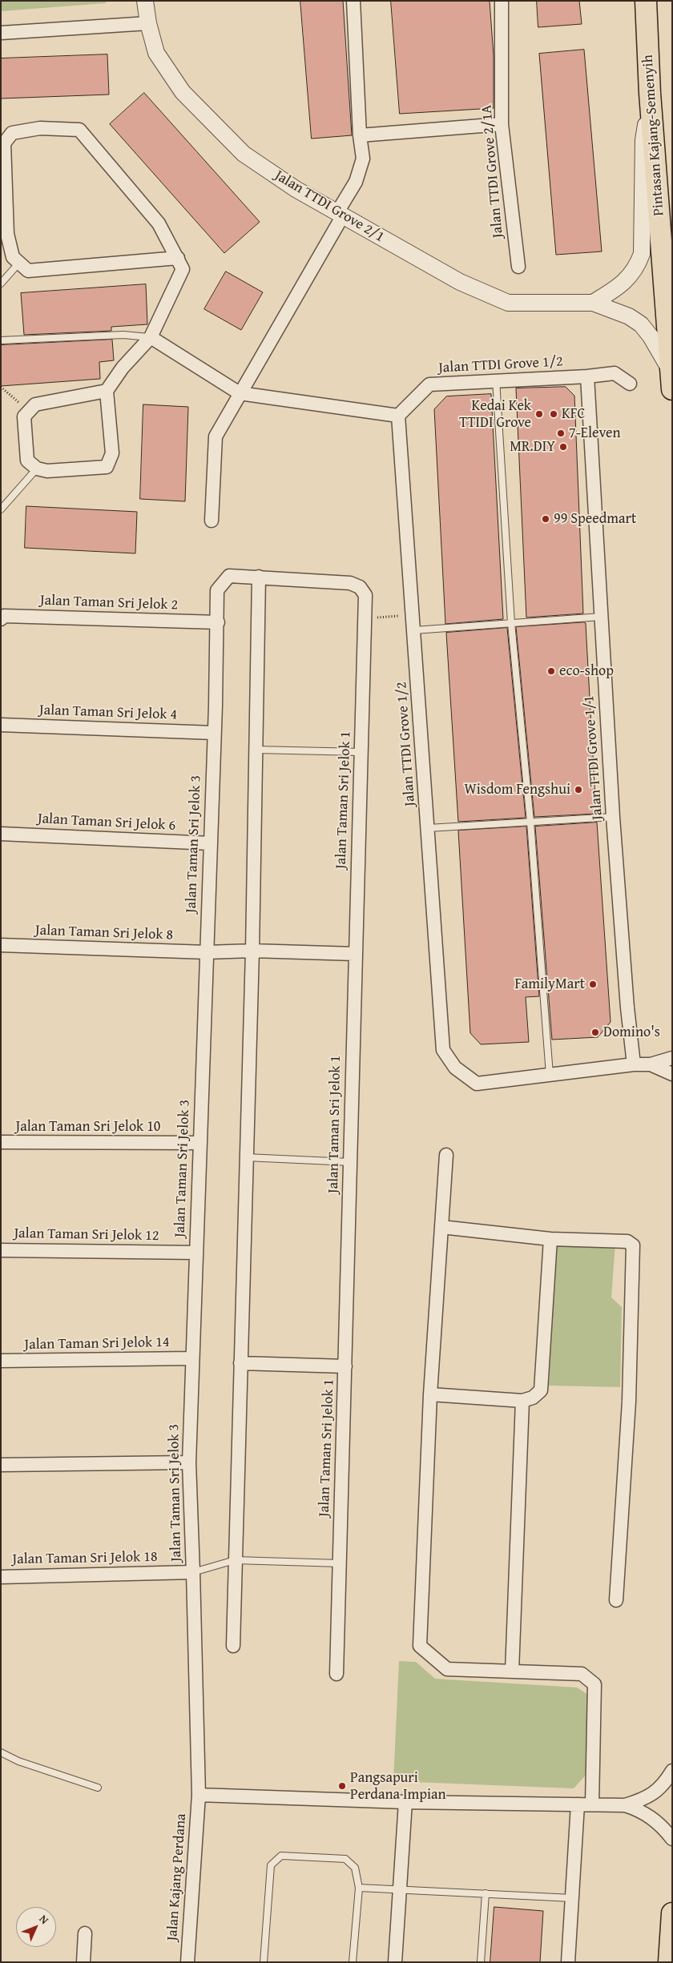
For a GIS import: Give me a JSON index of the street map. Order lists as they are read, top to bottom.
{
  "streets": {
    "highway": ["Pintasan Kajang-Semenyih"],
    "street": [
      "Jalan TTDI Grove 2/1A",
      "Jalan TTDI Grove 2/1",
      "Jalan TTDI Grove 1/2",
      "Jalan Taman Sri Jelok 2",
      "Jalan Taman Sri Jelok 4",
      "Jalan TTDI Grove 1/1",
      "Jalan Taman Sri Jelok 1",
      "Jalan Taman Sri Jelok 6",
      "Jalan Taman Sri Jelok 3",
      "Jalan Taman Sri Jelok 8",
      "Jalan Taman Sri Jelok 10",
      "Jalan Taman Sri Jelok 12",
      "Jalan Taman Sri Jelok 14",
      "Jalan Taman Sri Jelok 18",
      "Jalan Kajang Perdana"
    ]
  },
  "crossings": [
    ["Pintasan Kajang-Semenyih", "Jalan TTDI Grove 2/1"],
    ["Jalan TTDI Grove 1/2", "Jalan TTDI Grove 1/1"],
    ["Jalan Taman Sri Jelok 2", "Jalan Taman Sri Jelok 3"],
    ["Jalan Taman Sri Jelok 4", "Jalan Taman Sri Jelok 3"],
    ["Jalan Taman Sri Jelok 1", "Jalan Taman Sri Jelok 3"],
    ["Jalan Taman Sri Jelok 1", "Jalan Taman Sri Jelok 8"],
    ["Jalan Taman Sri Jelok 6", "Jalan Taman Sri Jelok 3"],
    ["Jalan Taman Sri Jelok 3", "Jalan Taman Sri Jelok 8"],
    ["Jalan Taman Sri Jelok 3", "Jalan Taman Sri Jelok 10"],
    ["Jalan Taman Sri Jelok 3", "Jalan Taman Sri Jelok 12"],
    ["Jalan Taman Sri Jelok 3", "Jalan Taman Sri Jelok 14"],
    ["Jalan Taman Sri Jelok 3", "Jalan Taman Sri Jelok 18"],
    ["Jalan Taman Sri Jelok 3", "Jalan Kajang Perdana"]
  ],
  "places": [
    "Kedai Kek TTIDI Grove",
    "KFC",
    "7-Eleven",
    "MR.DIY",
    "99 Speedmart",
    "eco-shop",
    "Wisdom Fengshui",
    "FamilyMart",
    "Domino's",
    "Pangsapuri Perdana Impian"
  ],
  "north": "top right"
}
